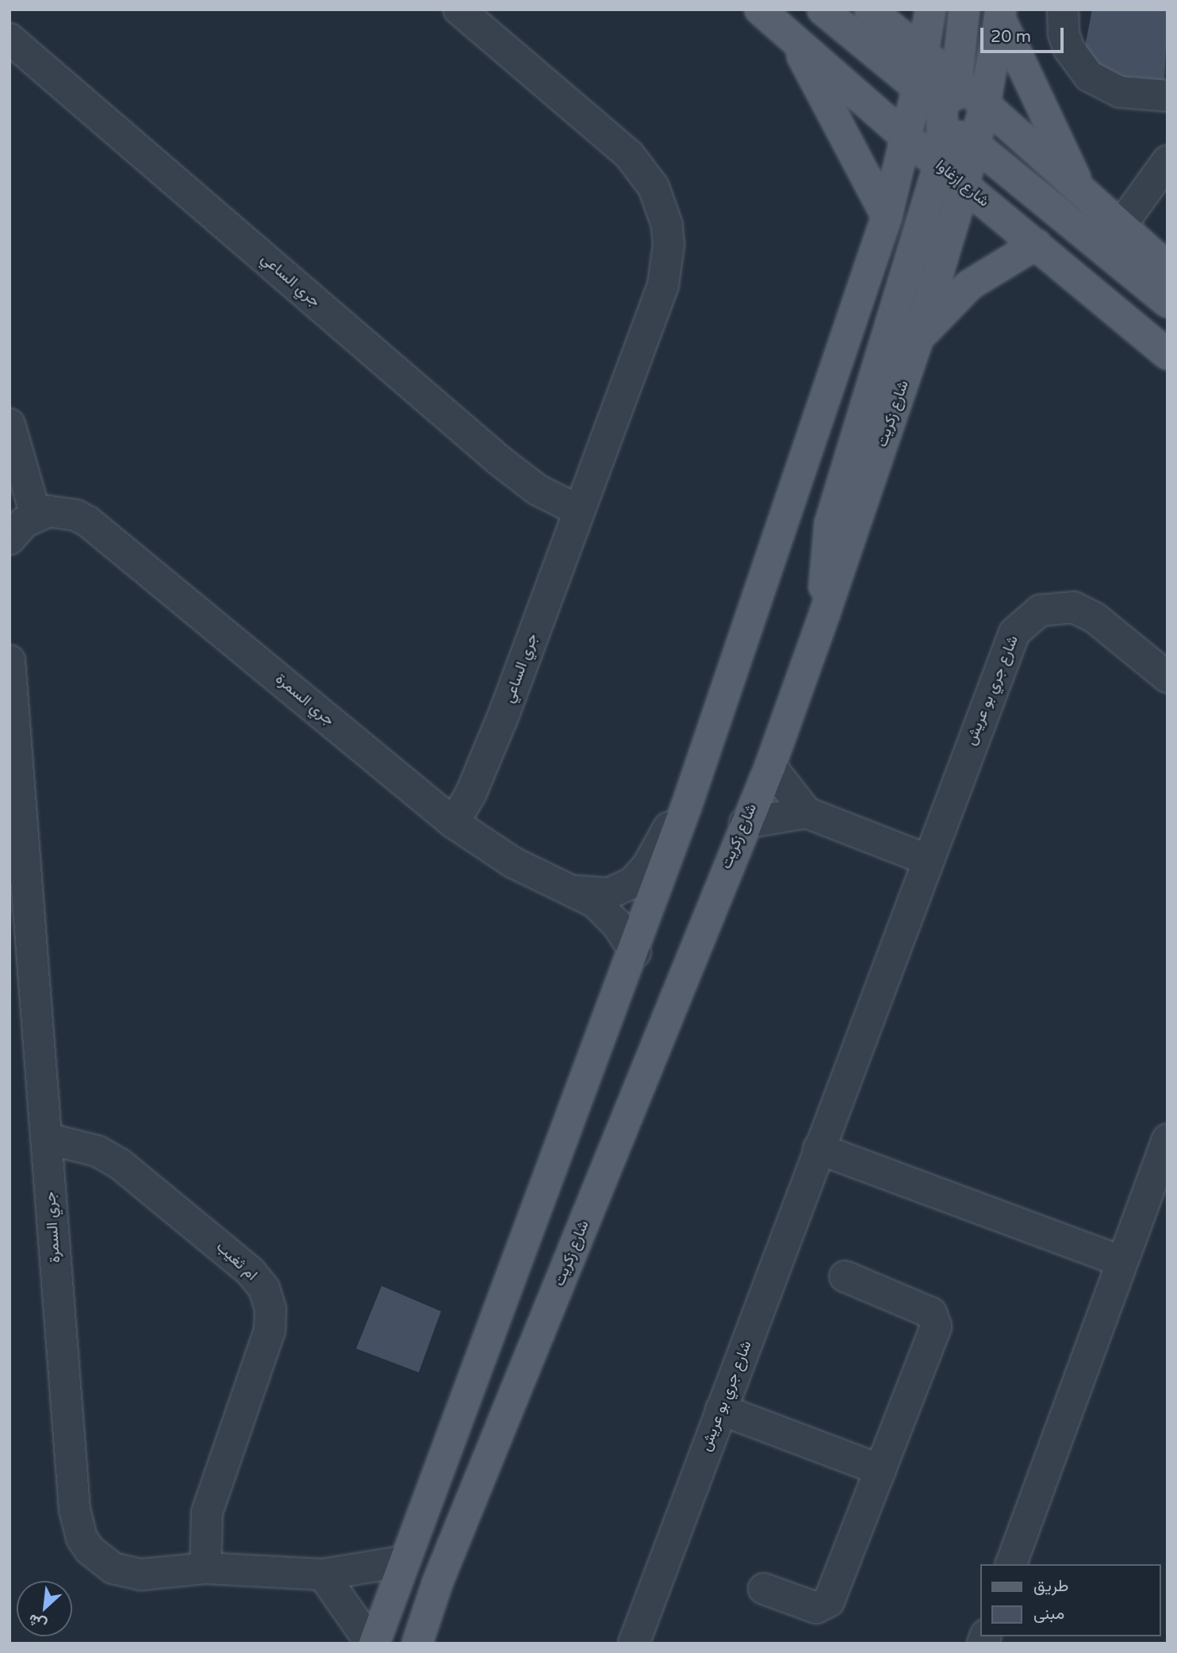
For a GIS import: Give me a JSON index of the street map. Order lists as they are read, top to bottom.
{
  "streets": {
    "main road": ["شارع إزغاوا", "شارع زكريت"],
    "street": [
      "جري الساعي",
      "شارع جري بو عريش",
      "جري السمرة",
      "ام ثغيب"
    ]
  },
  "crossings": [
    ["شارع إزغاوا", "شارع زكريت"],
    ["جري الساعي", "جري السمرة"],
    ["جري السمرة", "ام ثغيب"]
  ],
  "legend": ["طريق", "مبنى"],
  "scale_bar": "20 m",
  "north": "bottom left"
}
